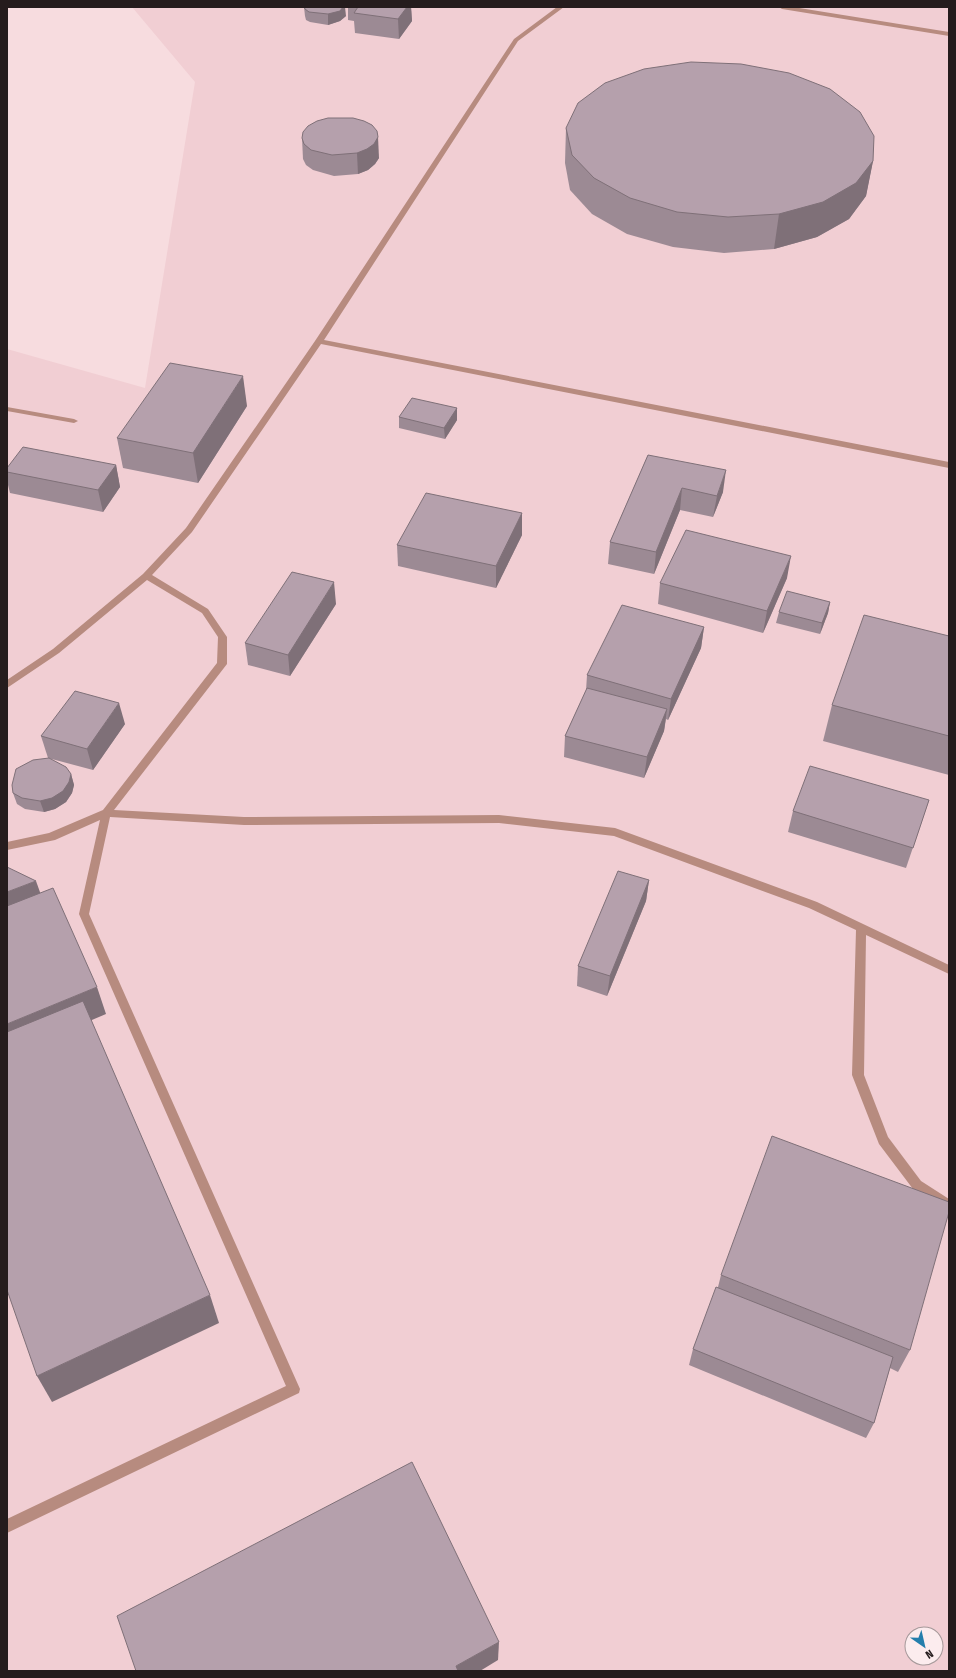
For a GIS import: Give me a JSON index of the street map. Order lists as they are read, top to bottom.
{
  "north": "bottom right"
}
